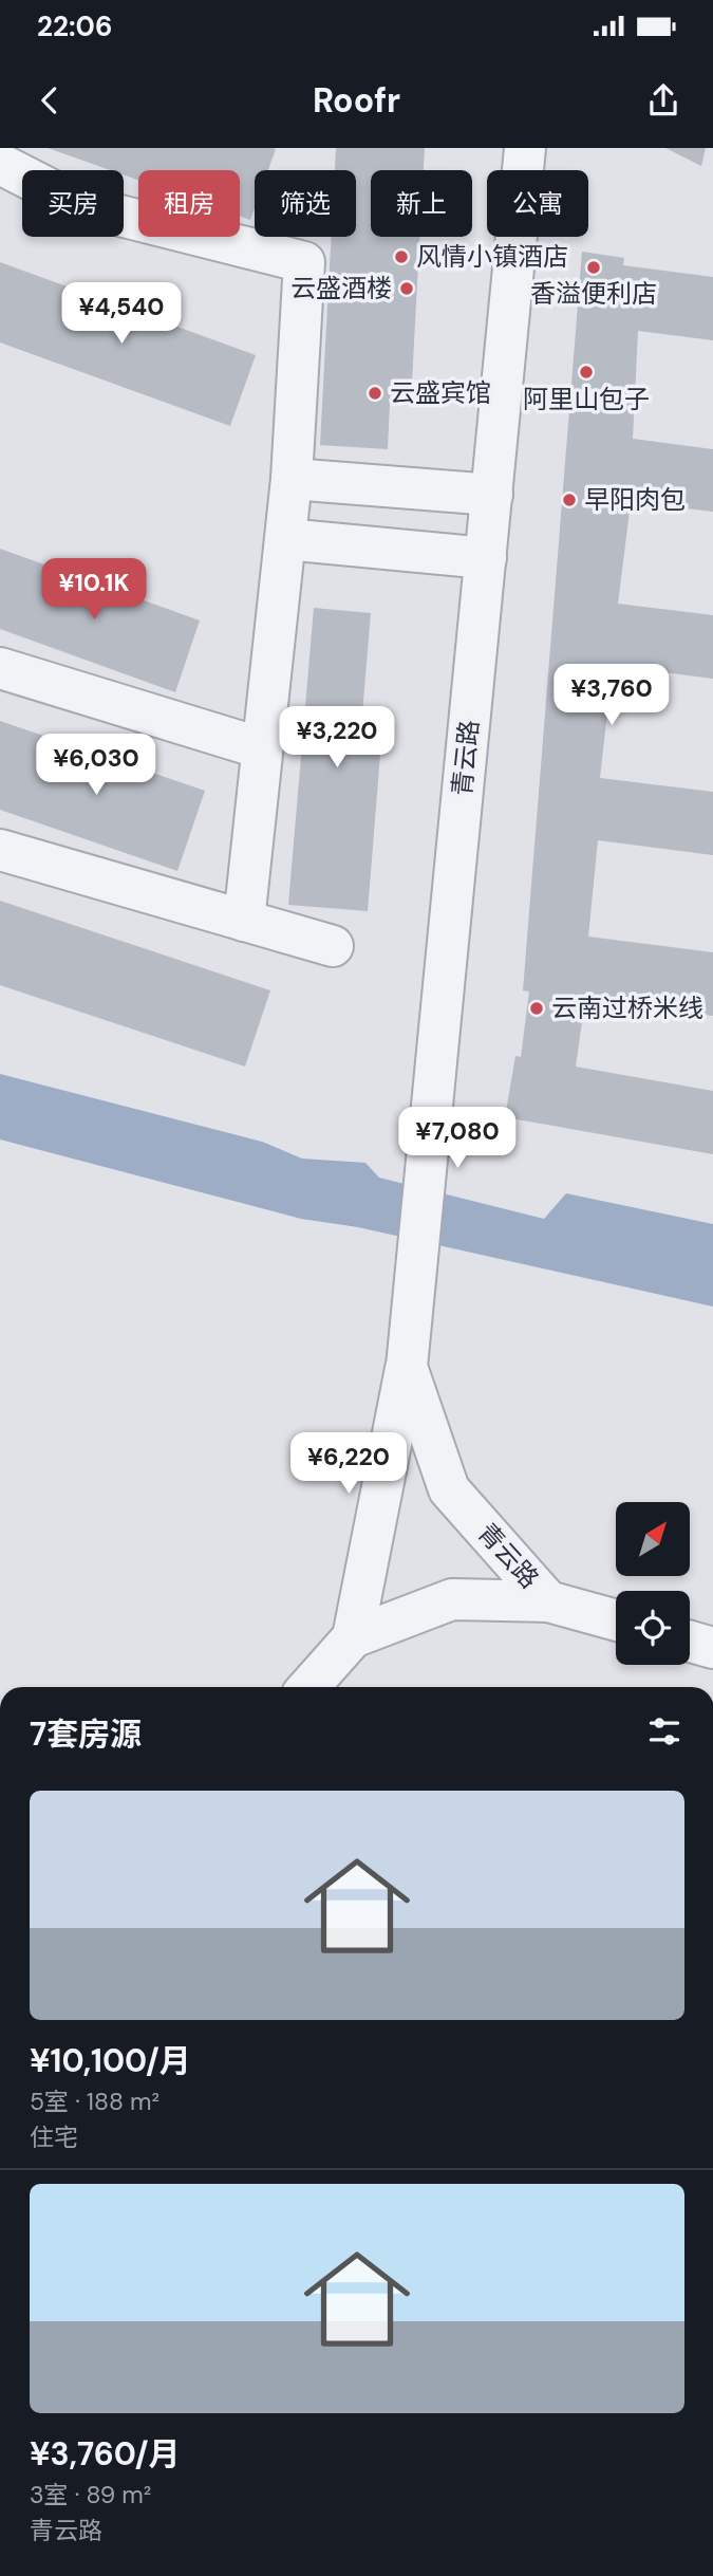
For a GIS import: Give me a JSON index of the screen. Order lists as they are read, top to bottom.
{
  "streets": {
    "street": ["青云路"]
  },
  "places": [
    "风情小镇酒店",
    "香溢便利店",
    "云盛酒楼",
    "阿里山包子",
    "云盛宾馆",
    "早阳肉包",
    "云南过桥米线"
  ],
  "north": "top right",
  "page": {
    "status": "22:06",
    "header": "Roofr",
    "chip": [
      "买房",
      "租房",
      "筛选",
      "新上",
      "公寓"
    ],
    "price": [
      "¥4,540",
      "¥10.1K",
      "¥3,760",
      "¥3,220",
      "¥6,030",
      "¥7,080",
      "¥6,220"
    ],
    "heading": "7套房源",
    "list": [
      {
        "name": "¥10,100/月",
        "note": "5室 · 188 m² · 住宅"
      },
      {
        "name": "¥3,760/月",
        "note": "3室 · 89 m² · 青云路"
      }
    ]
  }
}
